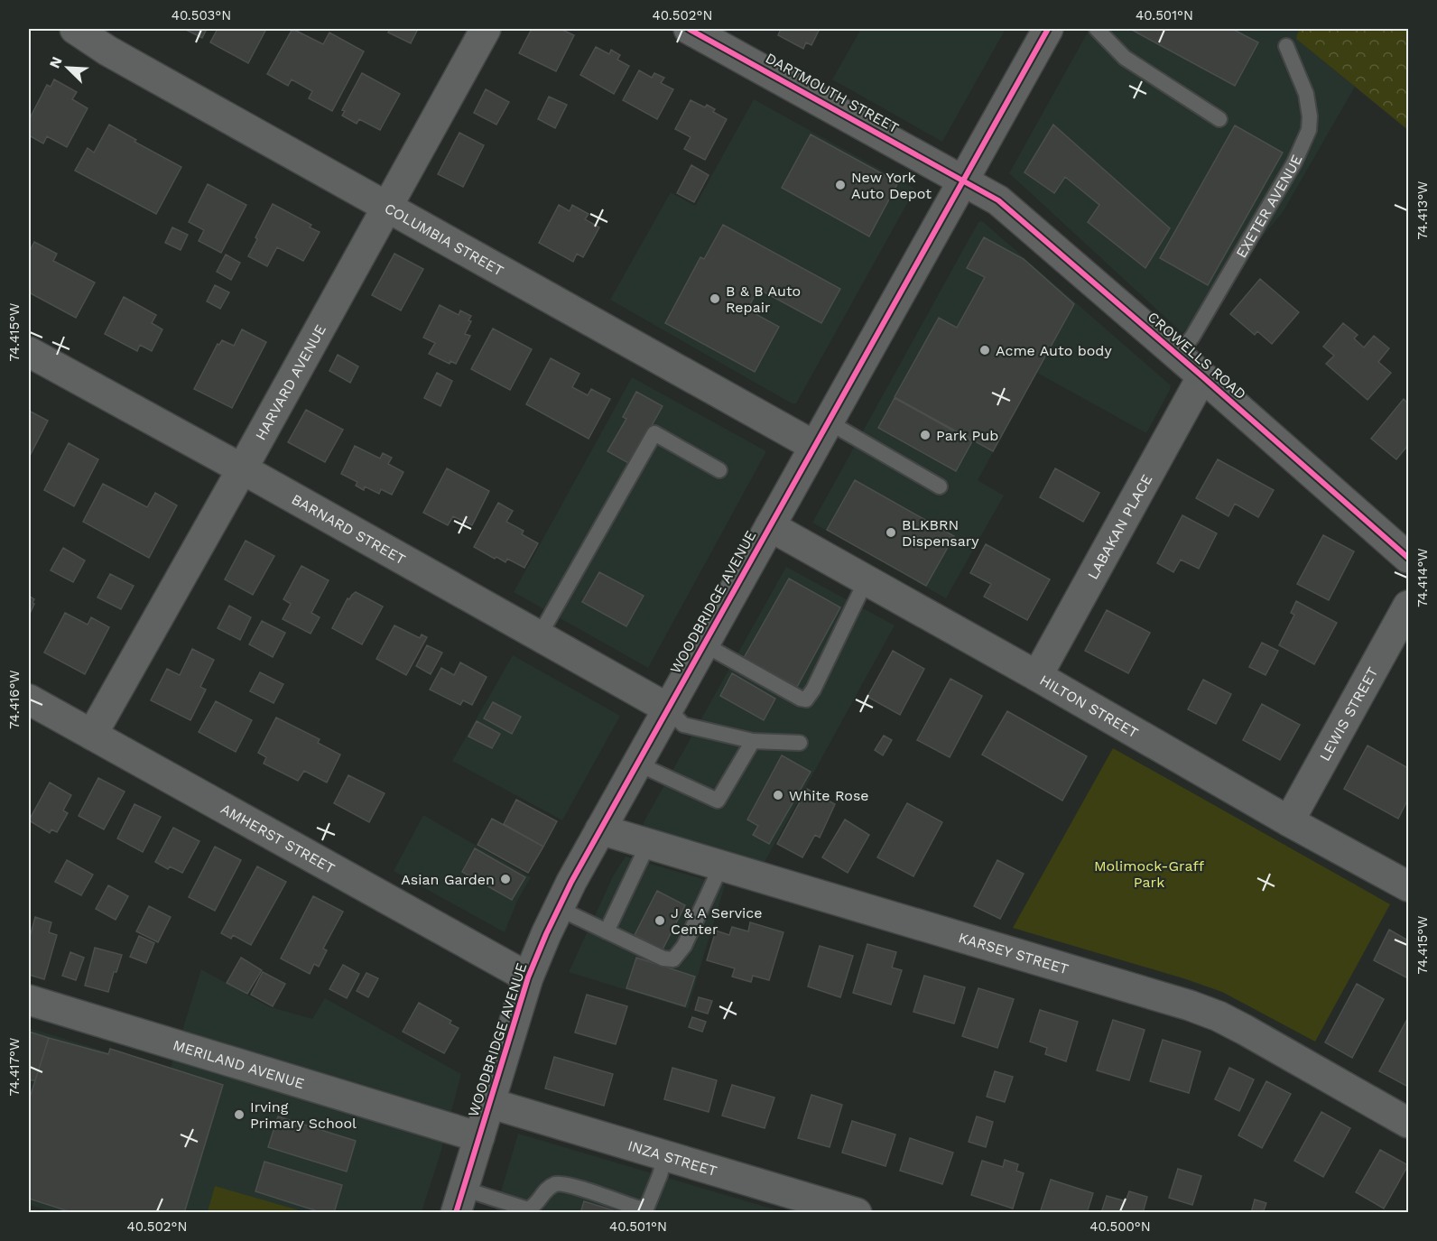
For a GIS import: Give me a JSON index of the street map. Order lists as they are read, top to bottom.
{
  "streets": {
    "street": [
      "DARTMOUTH STREET",
      "COLUMBIA STREET",
      "CROWELLS ROAD",
      "HARVARD AVENUE",
      "LABAKAN PLACE",
      "BARNARD STREET",
      "WOODBRIDGE AVENUE",
      "HILTON STREET",
      "LEWIS STREET",
      "AMHERST STREET",
      "KARSEY STREET",
      "MERILAND AVENUE",
      "INZA STREET"
    ],
    "lane": ["EXETER AVENUE"]
  },
  "crossings": [
    ["DARTMOUTH STREET", "CROWELLS ROAD"],
    ["DARTMOUTH STREET", "WOODBRIDGE AVENUE"],
    ["EXETER AVENUE", "CROWELLS ROAD"],
    ["COLUMBIA STREET", "HARVARD AVENUE"],
    ["COLUMBIA STREET", "WOODBRIDGE AVENUE"],
    ["CROWELLS ROAD", "LABAKAN PLACE"],
    ["CROWELLS ROAD", "WOODBRIDGE AVENUE"],
    ["HARVARD AVENUE", "BARNARD STREET"],
    ["HARVARD AVENUE", "AMHERST STREET"],
    ["LABAKAN PLACE", "HILTON STREET"],
    ["BARNARD STREET", "WOODBRIDGE AVENUE"],
    ["WOODBRIDGE AVENUE", "HILTON STREET"],
    ["WOODBRIDGE AVENUE", "AMHERST STREET"],
    ["WOODBRIDGE AVENUE", "KARSEY STREET"],
    ["WOODBRIDGE AVENUE", "MERILAND AVENUE"],
    ["WOODBRIDGE AVENUE", "INZA STREET"],
    ["HILTON STREET", "LEWIS STREET"]
  ],
  "parks": ["Molimock-Graff Park"],
  "places": [
    "New York Auto Depot",
    "B & B Auto Repair",
    "Acme Auto body",
    "Park Pub",
    "BLKBRN Dispensary",
    "White Rose",
    "Asian Garden",
    "J & A Service Center",
    "Irving Primary School"
  ],
  "north": "top left",
  "coordinates": [
    "40.503°N",
    "40.502°N",
    "40.501°N",
    "74.413°W",
    "74.415°W",
    "74.414°W",
    "74.416°W",
    "74.417°W",
    "40.500°N"
  ]
}
